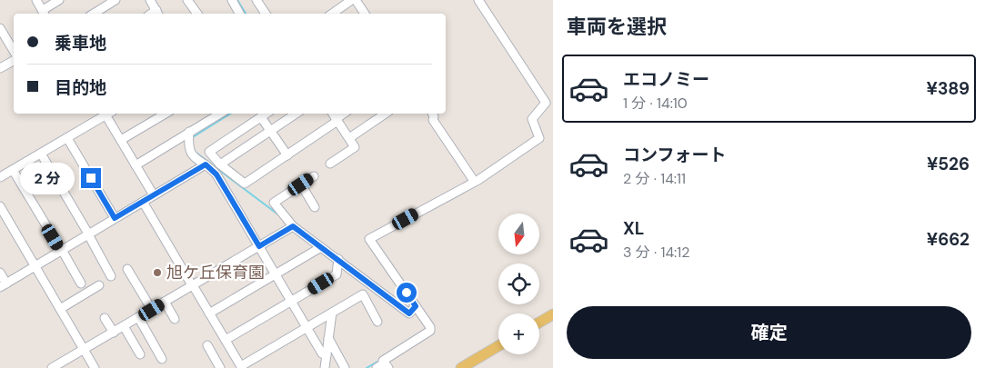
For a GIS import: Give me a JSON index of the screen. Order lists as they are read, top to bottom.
{
  "places": ["旭ケ丘保育園"],
  "north": "bottom",
  "page": {
    "heading": "車両を選択",
    "banner": ["乗車地", "目的地"],
    "list": [
      {
        "name": "エコノミー",
        "note": "1 分 · 14:10",
        "value": "¥389"
      },
      {
        "name": "コンフォート",
        "note": "2 分 · 14:11",
        "value": "¥526"
      },
      {
        "name": "XL",
        "note": "3 分 · 14:12",
        "value": "¥662"
      }
    ],
    "bubble": "2 分",
    "map_buttons": "+",
    "buttons": "確定"
  }
}
